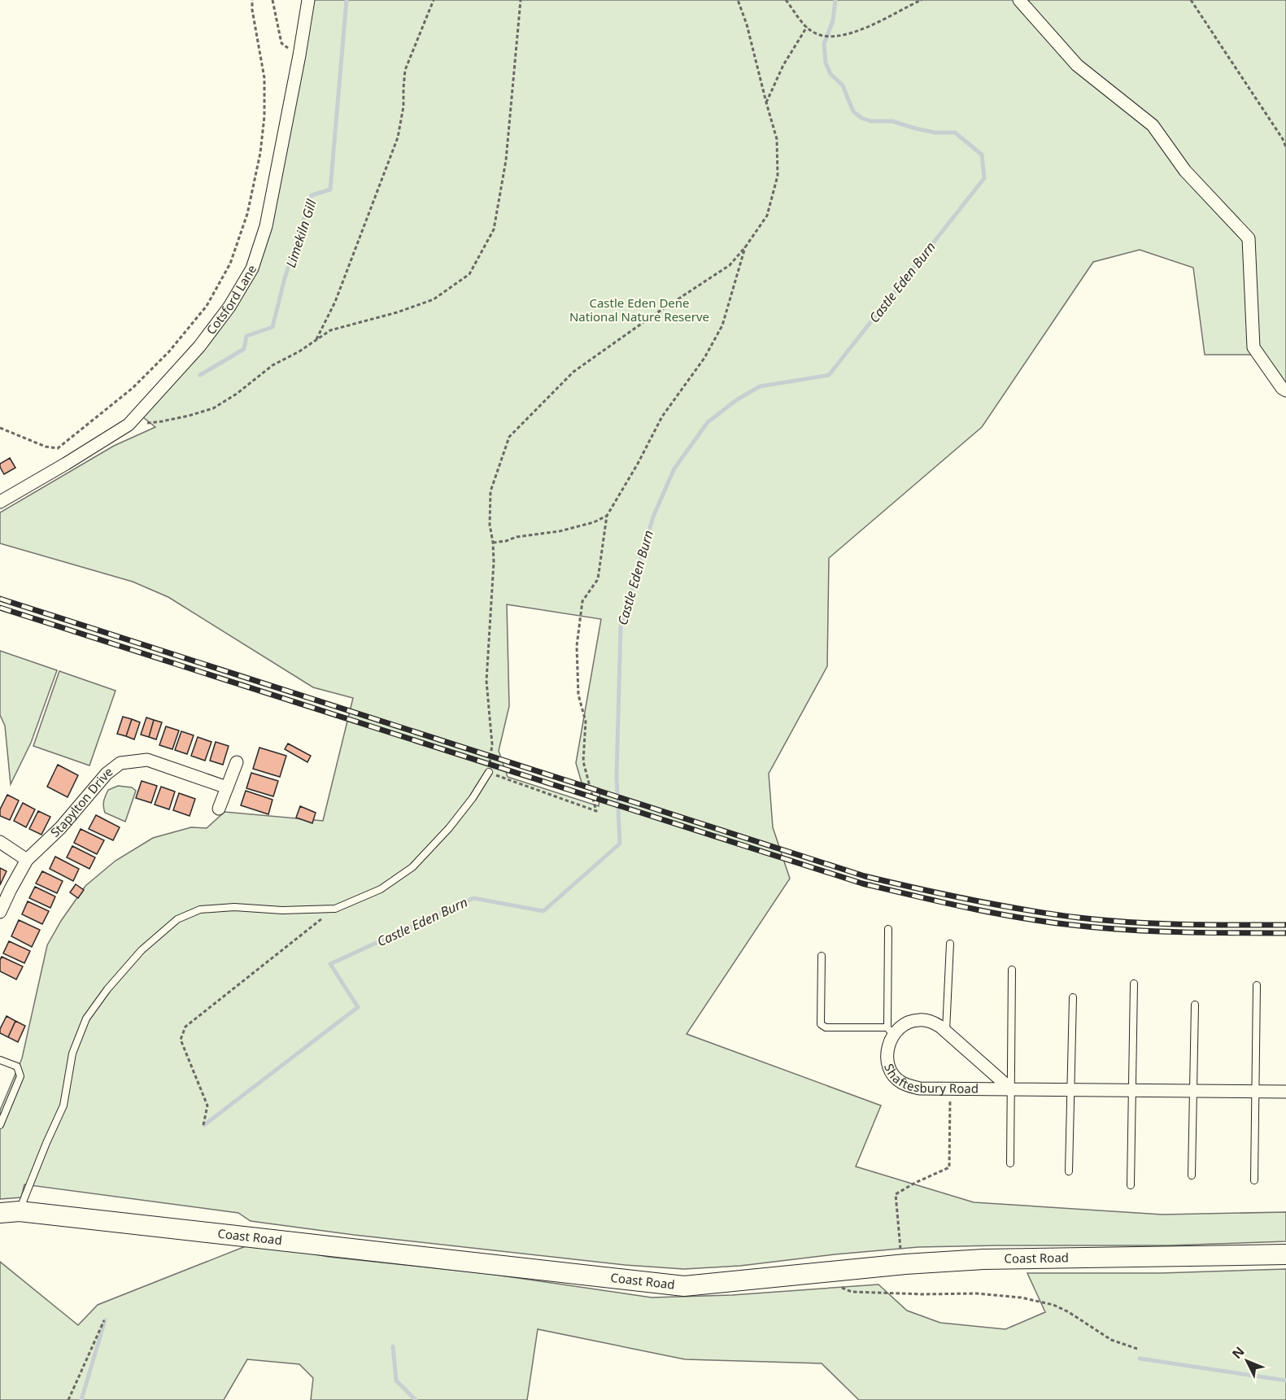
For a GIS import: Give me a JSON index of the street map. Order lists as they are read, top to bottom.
{
  "streets": {
    "main road": ["Coast Road"],
    "street": ["Cotsford Lane", "Stapylton Drive", "Shaftesbury Road"]
  },
  "water": ["Limekiln Gill", "Castle Eden Burn"],
  "parks": ["Castle Eden Dene National Nature Reserve"],
  "north": "top left"
}
